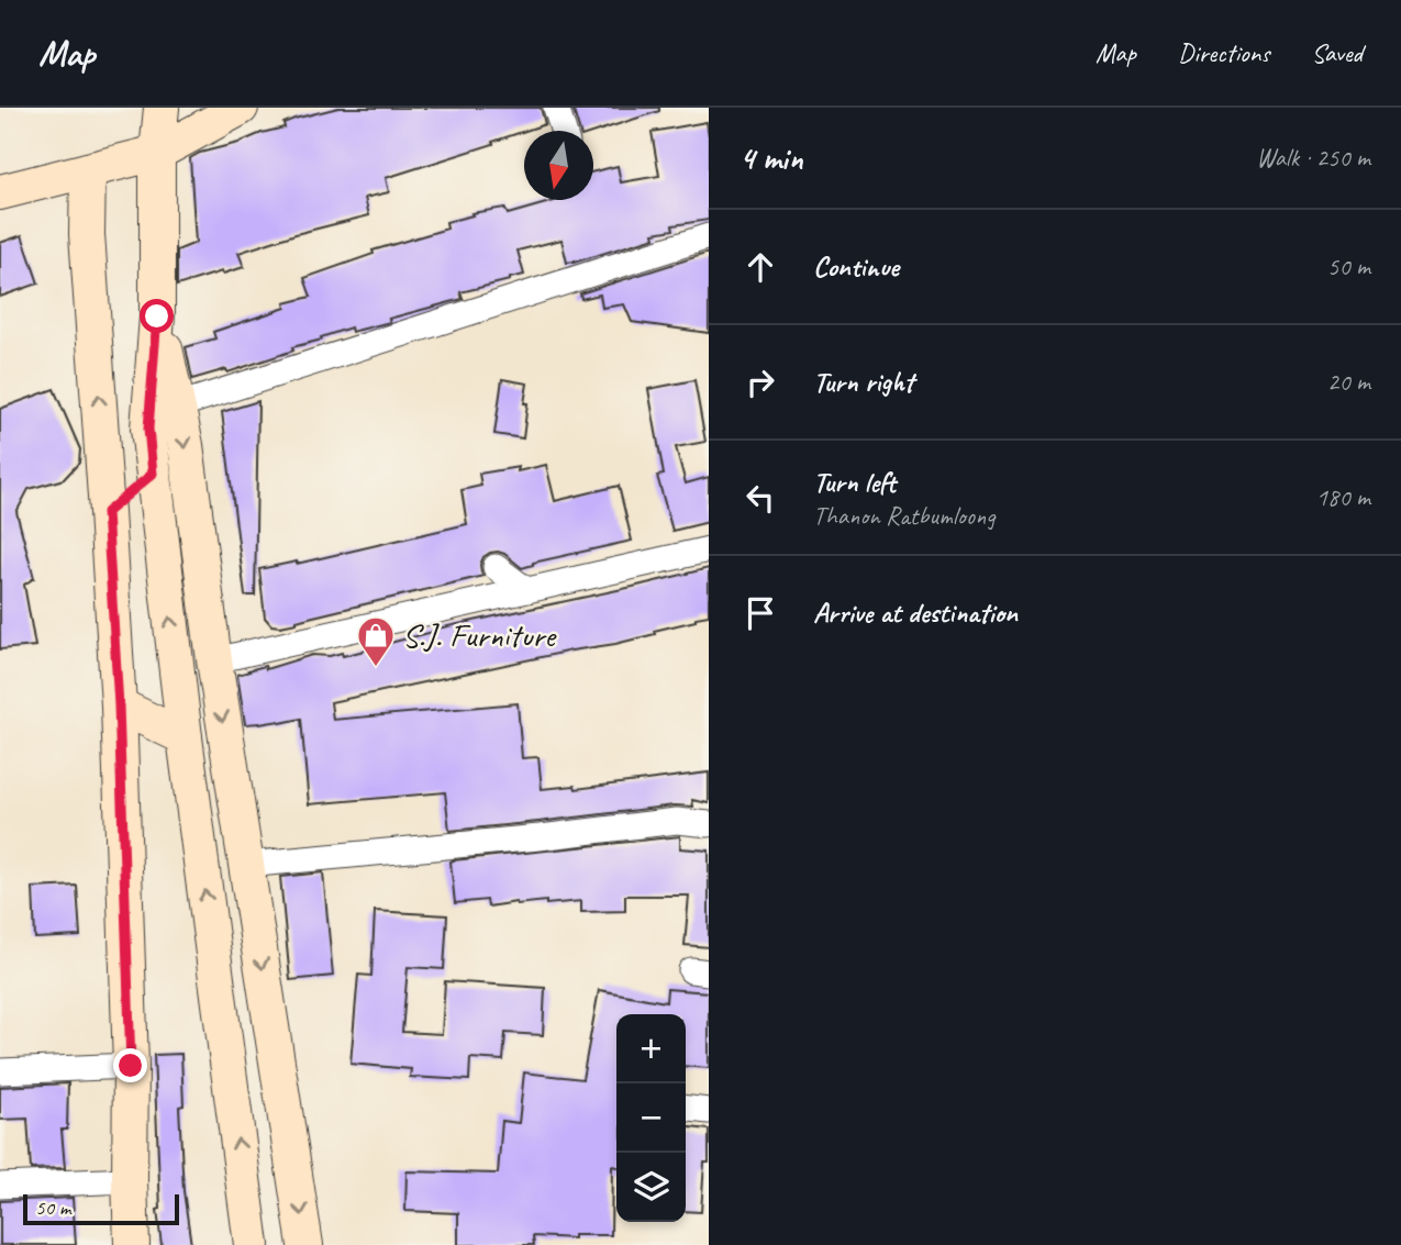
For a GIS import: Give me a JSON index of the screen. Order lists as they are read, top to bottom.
{
  "places": {
    "shop": ["S.J. Furniture"]
  },
  "scale_bar": "50 m",
  "north": "bottom",
  "page": {
    "header": "Map",
    "nav": ["Map", "Directions", "Saved"],
    "heading": ["4 min", "Walk · 250 m"],
    "list": [
      ["Continue", "50 m"],
      ["Turn right", "20 m"],
      ["Turn left", "Thanon Ratbumloong", "180 m"],
      "Arrive at destination"
    ],
    "map_buttons": ["+", "−"],
    "scale": "50 m"
  }
}
